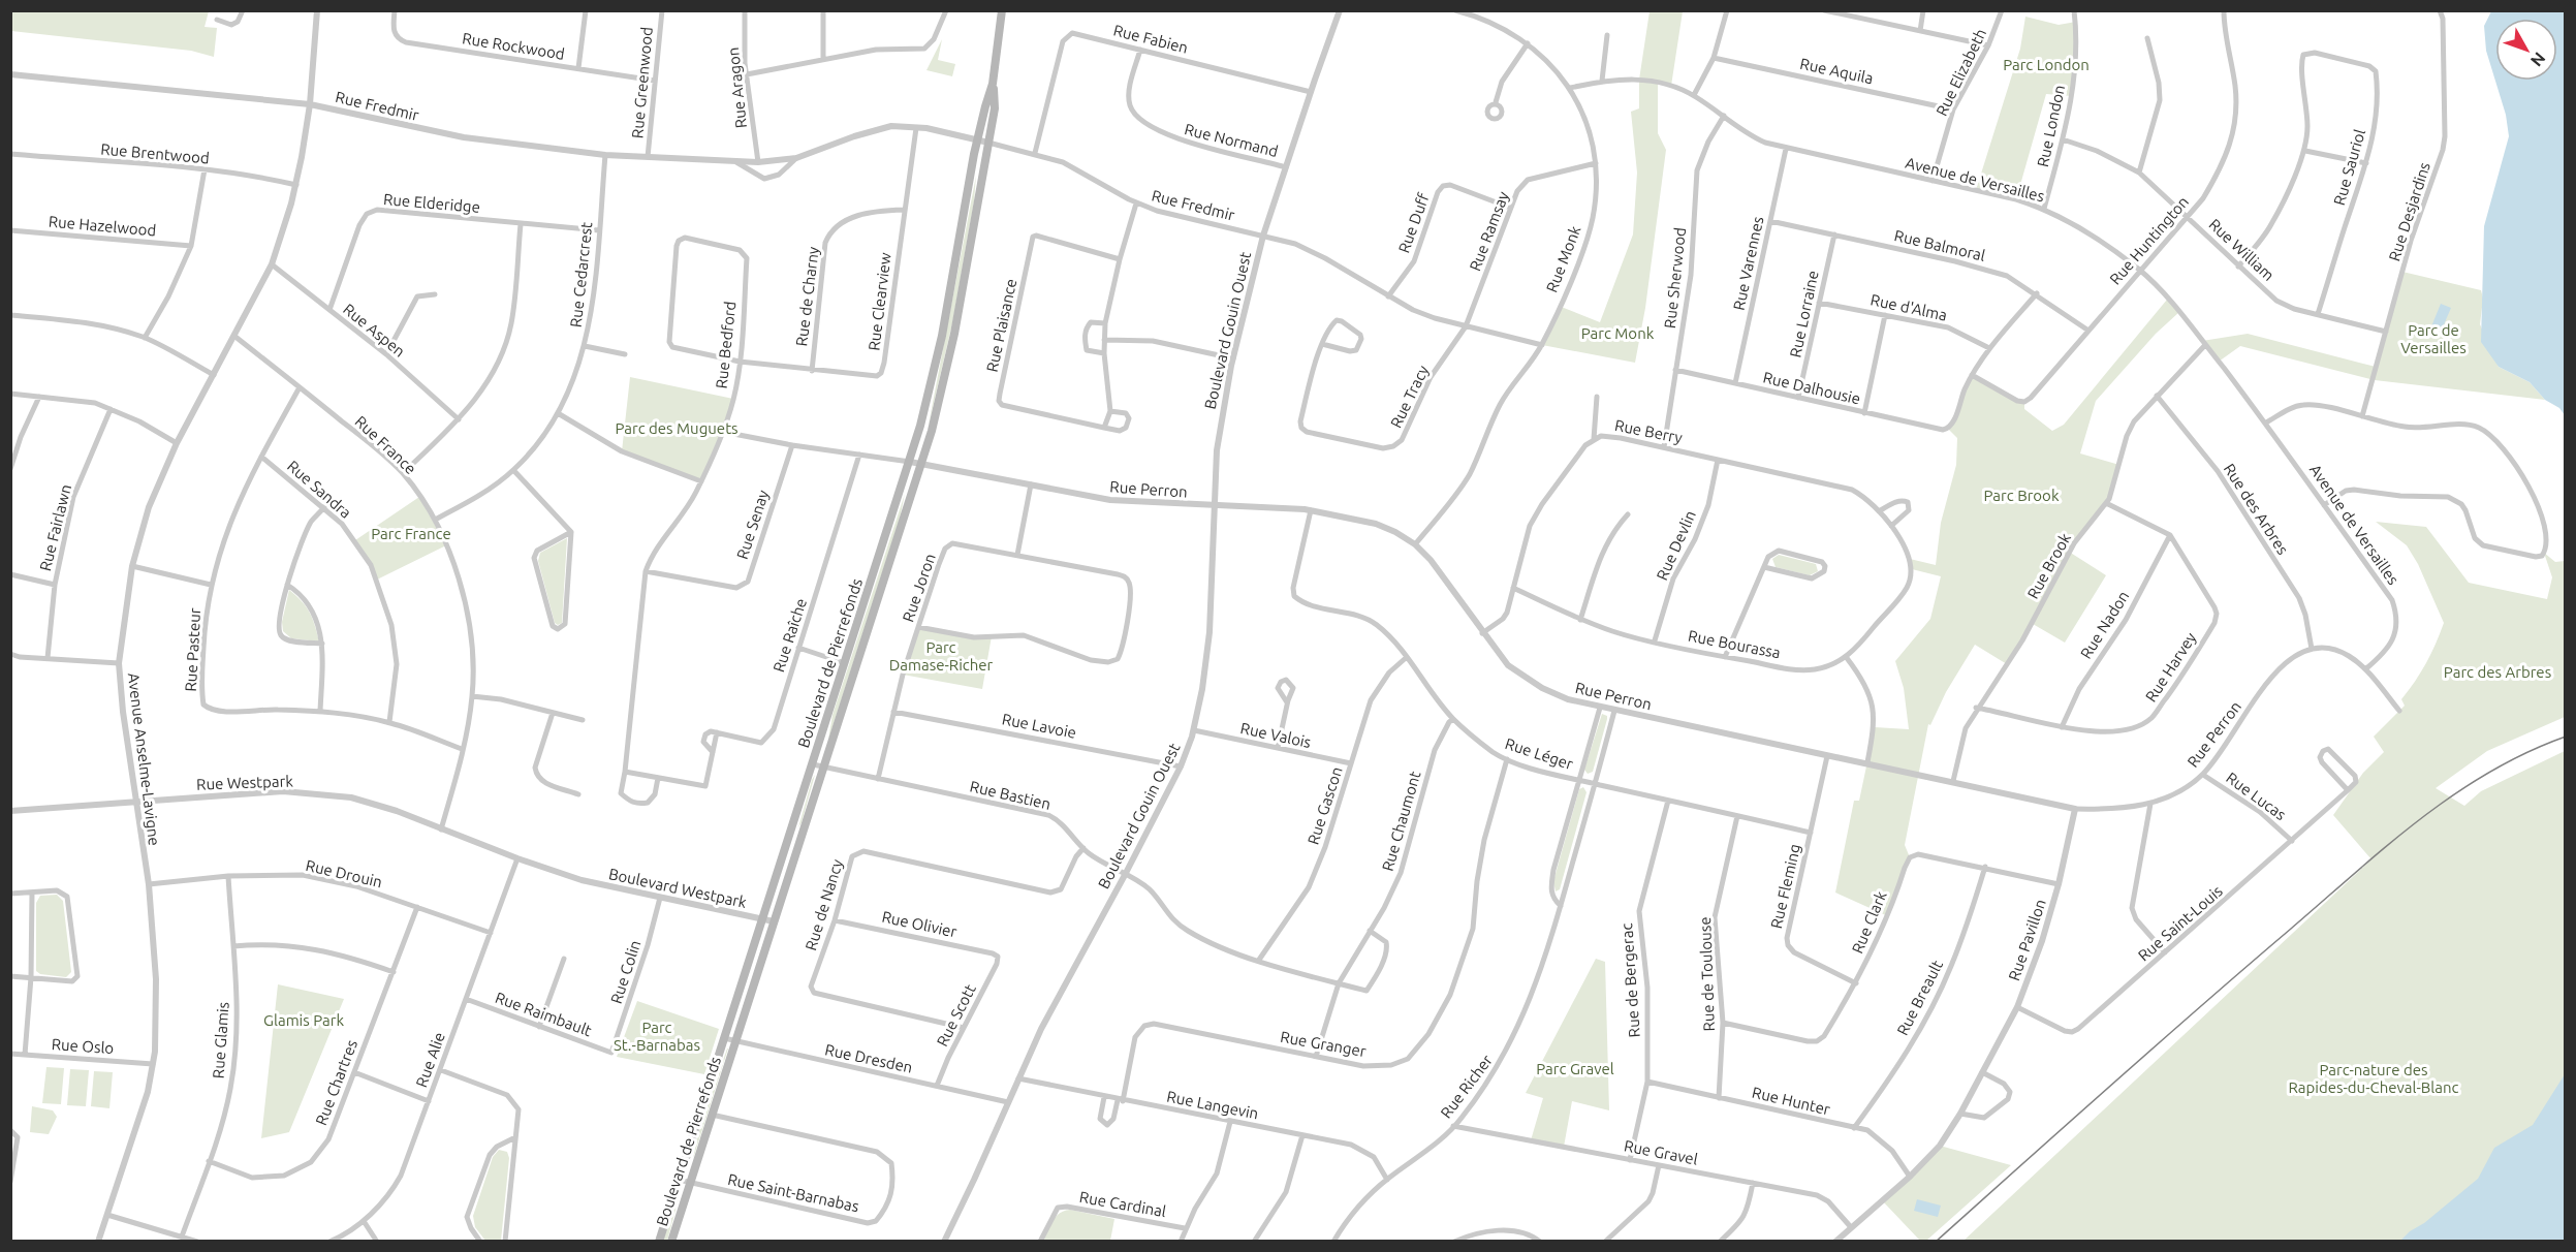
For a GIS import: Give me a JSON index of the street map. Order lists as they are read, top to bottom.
{
  "streets": {
    "main road": ["Boulevard de Pierrefonds"],
    "street": [
      "Rue Fabien",
      "Rue Rockwood",
      "Rue Aquila",
      "Rue Elizabeth",
      "Rue Greenwood",
      "Rue Aragon",
      "Rue Fredmir",
      "Rue London",
      "Rue Normand",
      "Rue Brentwood",
      "Rue Sauriol",
      "Avenue de Versailles",
      "Rue Elderidge",
      "Rue Desjardins",
      "Rue Duff",
      "Rue Hazelwood",
      "Rue Ramsay",
      "Rue Huntington",
      "Rue Balmoral",
      "Rue William",
      "Rue Monk",
      "Rue Varennes",
      "Rue Cedarcrest",
      "Rue Sherwood",
      "Rue de Charny",
      "Rue Clearview",
      "Rue d'Alma",
      "Rue Lorraine",
      "Rue Plaisance",
      "Rue Aspen",
      "Boulevard Gouin Ouest",
      "Rue Bedford",
      "Rue Dalhousie",
      "Rue Tracy",
      "Rue Berry",
      "Rue France",
      "Rue Sandra",
      "Rue Perron",
      "Rue des Arbres",
      "Rue Senay",
      "Rue Fairlawn",
      "Rue Devlin",
      "Rue Brook",
      "Rue Joron",
      "Rue Nadon",
      "Rue Raîche",
      "Rue Bourassa",
      "Rue Pasteur",
      "Rue Harvey",
      "Rue Lavoie",
      "Rue Valois",
      "Rue Léger",
      "Avenue Anselme-Lavigne",
      "Rue Westpark",
      "Rue Bastien",
      "Rue Lucas",
      "Rue Gascon",
      "Rue Chaumont",
      "Rue Drouin",
      "Rue Fleming",
      "Boulevard Westpark",
      "Rue de Nancy",
      "Rue Clark",
      "Rue Saint-Louis",
      "Rue Olivier",
      "Rue Pavillon",
      "Rue Colin",
      "Rue de Toulouse",
      "Rue de Bergerac",
      "Rue Breault",
      "Rue Raimbault",
      "Rue Scott",
      "Rue Glamis",
      "Rue Granger",
      "Rue Oslo",
      "Rue Dresden",
      "Rue Alie",
      "Rue Chartres",
      "Rue Richer",
      "Rue Hunter",
      "Rue Langevin",
      "Rue Gravel",
      "Rue Saint-Barnabas",
      "Rue Cardinal"
    ]
  },
  "crossings": [
    ["Rue Fabien", "Rue Fredmir"],
    ["Rue Fabien", "Rue Normand"],
    ["Rue Fabien", "Boulevard Gouin Ouest"],
    ["Rue Rockwood", "Rue Greenwood"],
    ["Rue Aquila", "Rue Elizabeth"],
    ["Rue Elizabeth", "Avenue de Versailles"],
    ["Rue Greenwood", "Rue Fredmir"],
    ["Rue Aragon", "Rue Fredmir"],
    ["Rue Fredmir", "Rue Duff"],
    ["Rue Fredmir", "Rue Ramsay"],
    ["Rue Fredmir", "Rue Monk"],
    ["Rue Fredmir", "Rue Cedarcrest"],
    ["Rue Fredmir", "Rue Clearview"],
    ["Rue Fredmir", "Boulevard Gouin Ouest"],
    ["Rue Fredmir", "Rue Tracy"],
    ["Rue Fredmir", "Boulevard de Pierrefonds"],
    ["Rue Fredmir", "Avenue Anselme-Lavigne"],
    ["Rue London", "Avenue de Versailles"],
    ["Rue London", "Rue William"],
    ["Rue Normand", "Boulevard Gouin Ouest"],
    ["Rue Brentwood", "Avenue Anselme-Lavigne"],
    ["Rue Sauriol", "Rue William"],
    ["Avenue de Versailles", "Rue Huntington"],
    ["Avenue de Versailles", "Rue Monk"],
    ["Avenue de Versailles", "Rue Varennes"],
    ["Avenue de Versailles", "Rue Sherwood"],
    ["Avenue de Versailles", "Rue Brook"],
    ["Rue Elderidge", "Rue Cedarcrest"],
    ["Rue Elderidge", "Rue Aspen"],
    ["Rue Desjardins", "Rue William"],
    ["Rue Duff", "Rue Ramsay"],
    ["Rue Ramsay", "Rue Monk"],
    ["Rue Ramsay", "Rue Tracy"],
    ["Rue Huntington", "Rue Balmoral"],
    ["Rue Huntington", "Rue William"],
    ["Rue Huntington", "Rue Dalhousie"],
    ["Rue Balmoral", "Rue Varennes"],
    ["Rue Balmoral", "Rue Lorraine"],
    ["Rue Monk", "Rue Perron"],
    ["Rue Varennes", "Rue Dalhousie"],
    ["Rue Cedarcrest", "Rue France"],
    ["Rue Sherwood", "Rue Dalhousie"],
    ["Rue Sherwood", "Rue Berry"],
    ["Rue de Charny", "Rue Clearview"],
    ["Rue Clearview", "Rue Bedford"],
    ["Rue d'Alma", "Rue Lorraine"],
    ["Rue Lorraine", "Rue Dalhousie"],
    ["Rue Aspen", "Avenue Anselme-Lavigne"],
    ["Boulevard Gouin Ouest", "Rue Perron"],
    ["Boulevard Gouin Ouest", "Rue Lavoie"],
    ["Boulevard Gouin Ouest", "Rue Valois"],
    ["Boulevard Gouin Ouest", "Rue Bastien"],
    ["Boulevard Gouin Ouest", "Rue Dresden"],
    ["Boulevard Gouin Ouest", "Rue Langevin"],
    ["Rue Bedford", "Rue Perron"],
    ["Rue Bedford", "Rue Senay"],
    ["Rue Berry", "Rue Perron"],
    ["Rue Berry", "Rue Devlin"],
    ["Rue Berry", "Rue Bourassa"],
    ["Rue France", "Rue Pasteur"],
    ["Rue France", "Avenue Anselme-Lavigne"],
    ["Rue France", "Rue Westpark"],
    ["Rue Sandra", "Rue Pasteur"],
    ["Rue Perron", "Rue des Arbres"],
    ["Rue Perron", "Rue Senay"],
    ["Rue Perron", "Rue Brook"],
    ["Rue Perron", "Rue Raîche"],
    ["Rue Perron", "Boulevard de Pierrefonds"],
    ["Rue Perron", "Rue Léger"],
    ["Rue Perron", "Rue Lucas"],
    ["Rue Perron", "Rue Fleming"],
    ["Rue Perron", "Rue Pavillon"],
    ["Rue Perron", "Rue Richer"],
    ["Rue des Arbres", "Rue Brook"],
    ["Rue Devlin", "Rue Bourassa"],
    ["Rue Brook", "Rue Harvey"],
    ["Rue Joron", "Rue Lavoie"],
    ["Rue Joron", "Rue Bastien"],
    ["Rue Nadon", "Rue Harvey"],
    ["Boulevard de Pierrefonds", "Rue Bastien"],
    ["Boulevard de Pierrefonds", "Boulevard Westpark"],
    ["Boulevard de Pierrefonds", "Rue Dresden"],
    ["Boulevard de Pierrefonds", "Rue Saint-Barnabas"],
    ["Rue Valois", "Rue Gascon"],
    ["Rue Léger", "Rue Gascon"],
    ["Rue Léger", "Rue Chaumont"],
    ["Rue Léger", "Rue Fleming"],
    ["Rue Léger", "Rue de Toulouse"],
    ["Rue Léger", "Rue de Bergerac"],
    ["Rue Léger", "Rue Granger"],
    ["Rue Léger", "Rue Richer"],
    ["Avenue Anselme-Lavigne", "Rue Westpark"],
    ["Avenue Anselme-Lavigne", "Rue Drouin"],
    ["Avenue Anselme-Lavigne", "Rue Oslo"],
    ["Rue Westpark", "Boulevard Westpark"],
    ["Rue Westpark", "Rue Alie"],
    ["Rue Bastien", "Rue Gascon"],
    ["Rue Bastien", "Rue Chaumont"],
    ["Rue Bastien", "Rue de Nancy"],
    ["Rue Lucas", "Rue Saint-Louis"],
    ["Rue Chaumont", "Rue Granger"],
    ["Rue Drouin", "Rue Glamis"],
    ["Rue Drouin", "Rue Alie"],
    ["Rue Drouin", "Rue Chartres"],
    ["Rue Fleming", "Rue Clark"],
    ["Boulevard Westpark", "Rue Colin"],
    ["Rue de Nancy", "Rue Olivier"],
    ["Rue de Nancy", "Rue Scott"],
    ["Rue Clark", "Rue Pavillon"],
    ["Rue Clark", "Rue de Toulouse"],
    ["Rue Clark", "Rue Breault"],
    ["Rue Saint-Louis", "Rue Pavillon"],
    ["Rue Olivier", "Rue Scott"],
    ["Rue Pavillon", "Rue Hunter"],
    ["Rue Pavillon", "Rue Gravel"],
    ["Rue Colin", "Rue Raimbault"],
    ["Rue de Toulouse", "Rue Hunter"],
    ["Rue de Bergerac", "Rue Hunter"],
    ["Rue de Bergerac", "Rue Gravel"],
    ["Rue Breault", "Rue Hunter"],
    ["Rue Raimbault", "Rue Alie"],
    ["Rue Scott", "Rue Dresden"],
    ["Rue Glamis", "Rue Chartres"],
    ["Rue Granger", "Rue Langevin"],
    ["Rue Richer", "Rue Langevin"],
    ["Rue Richer", "Rue Gravel"]
  ],
  "parks": [
    "Parc London",
    "Parc de Versailles",
    "Parc Monk",
    "Parc des Muguets",
    "Parc Brook",
    "Parc France",
    "Parc Damase-Richer",
    "Parc des Arbres",
    "Glamis Park",
    "Parc St.-Barnabas",
    "Parc Gravel",
    "Parc-nature des Rapides-du-Cheval-Blanc"
  ],
  "north": "bottom right"
}
